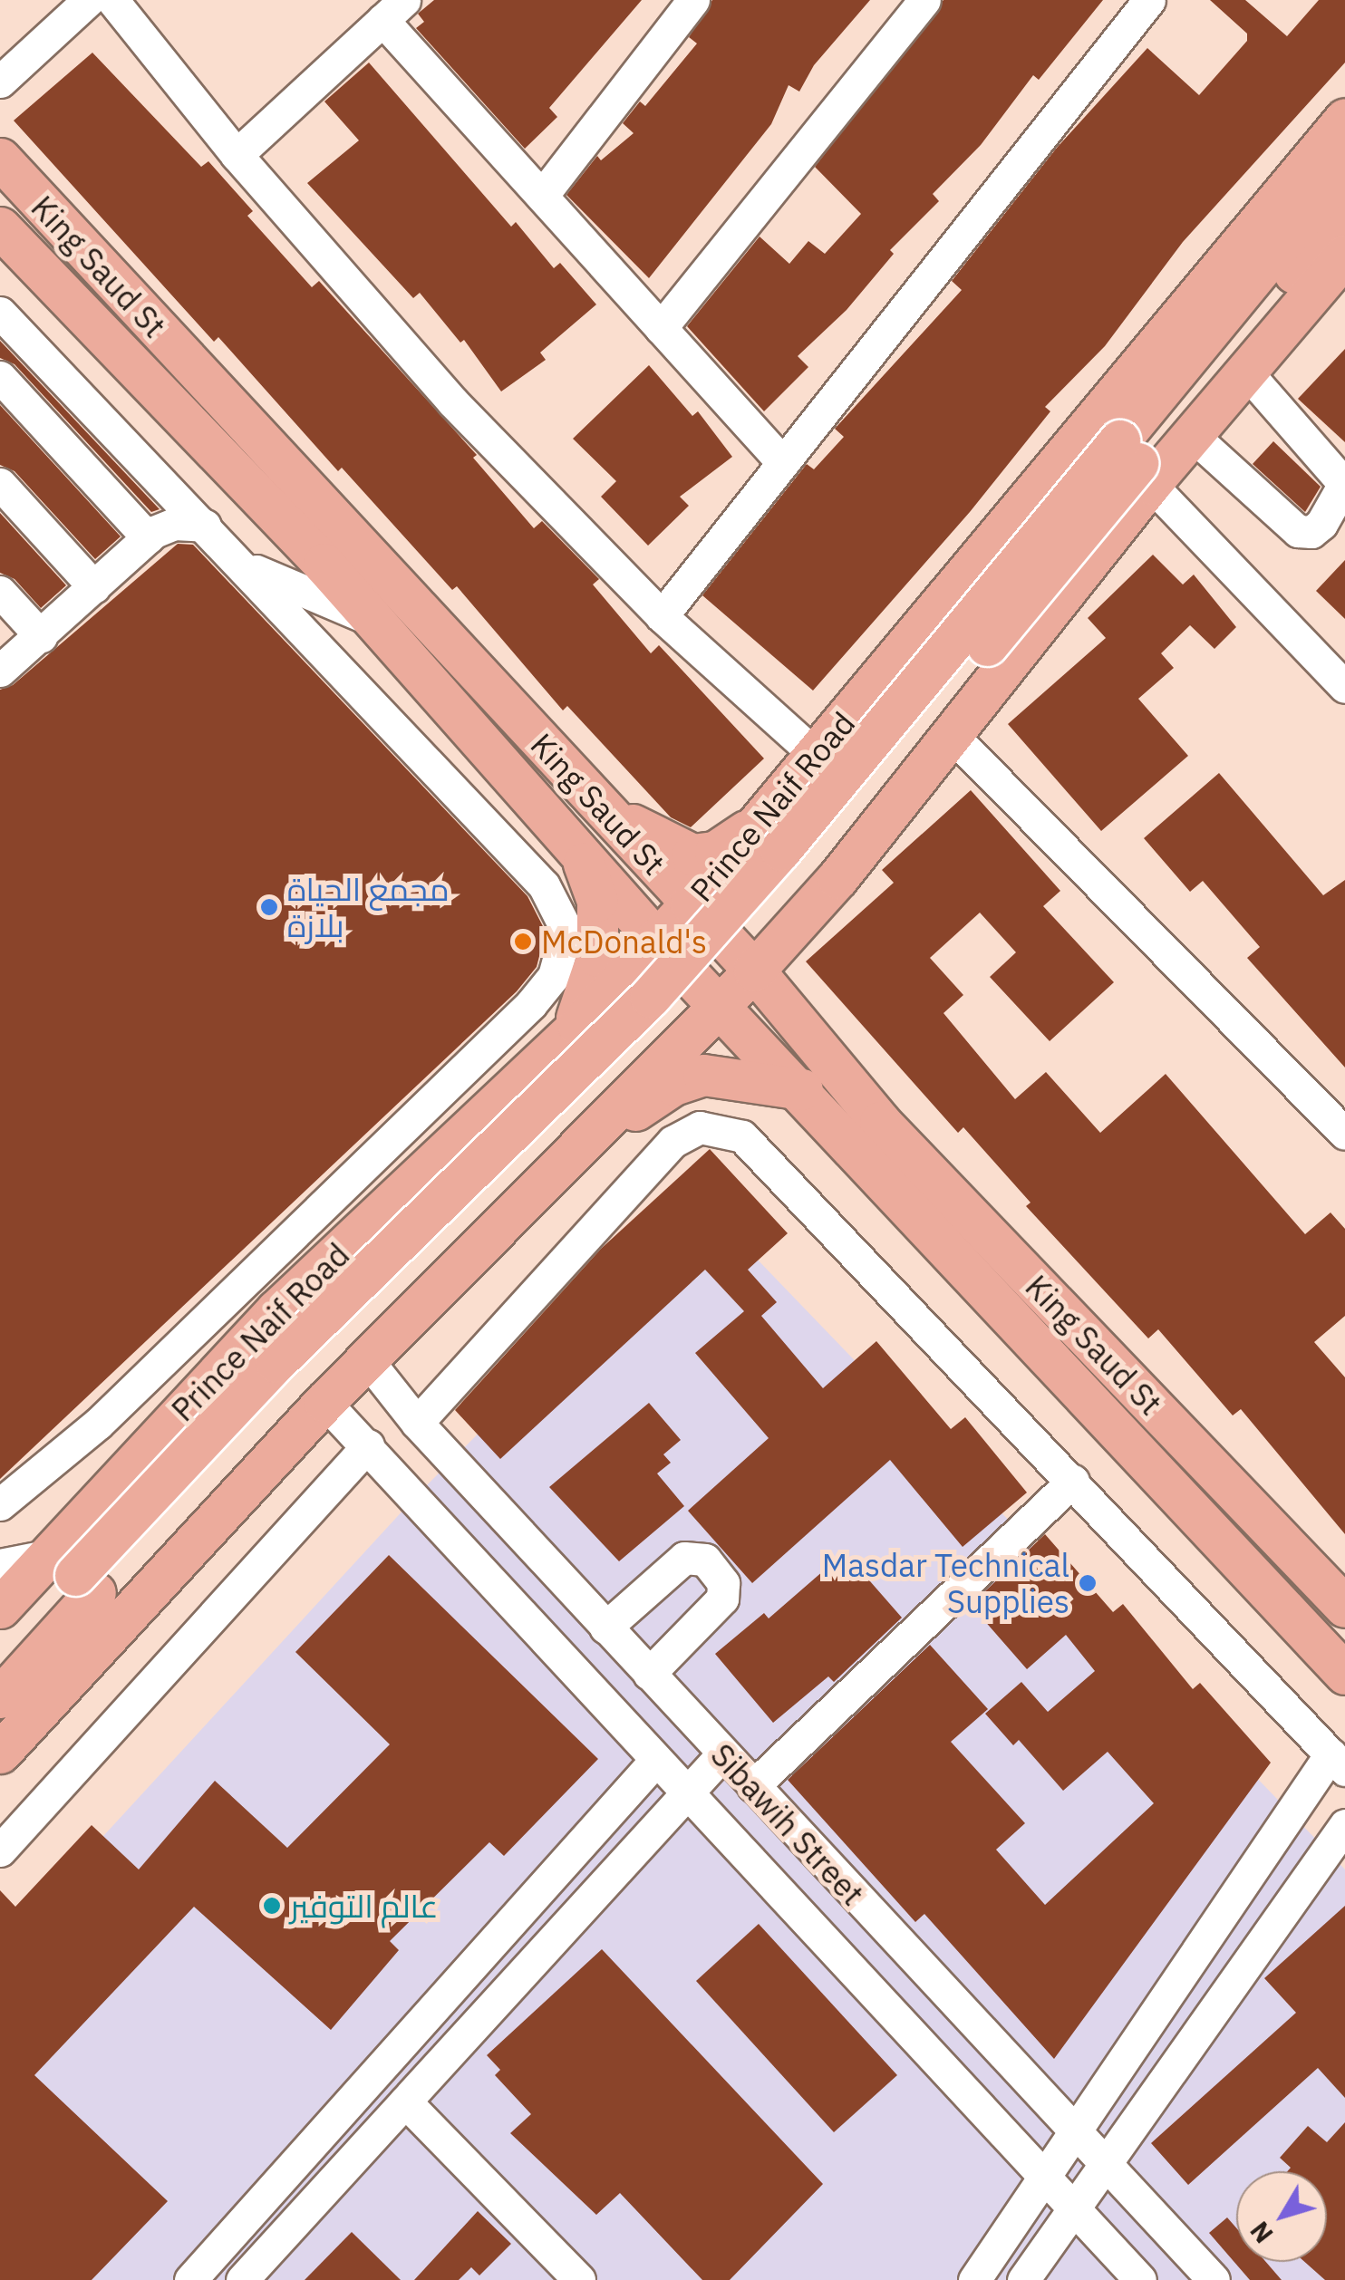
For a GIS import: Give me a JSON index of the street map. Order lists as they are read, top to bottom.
{
  "streets": {
    "main road": ["King Saud St", "Prince Naif Road"],
    "street": ["Sibawih Street"]
  },
  "crossings": [
    ["King Saud St", "Prince Naif Road"]
  ],
  "places": [
    "مجمع الحياة بلازة",
    "McDonald's",
    "Masdar Technical Supplies",
    "عالم التوفير"
  ],
  "north": "bottom left"
}
